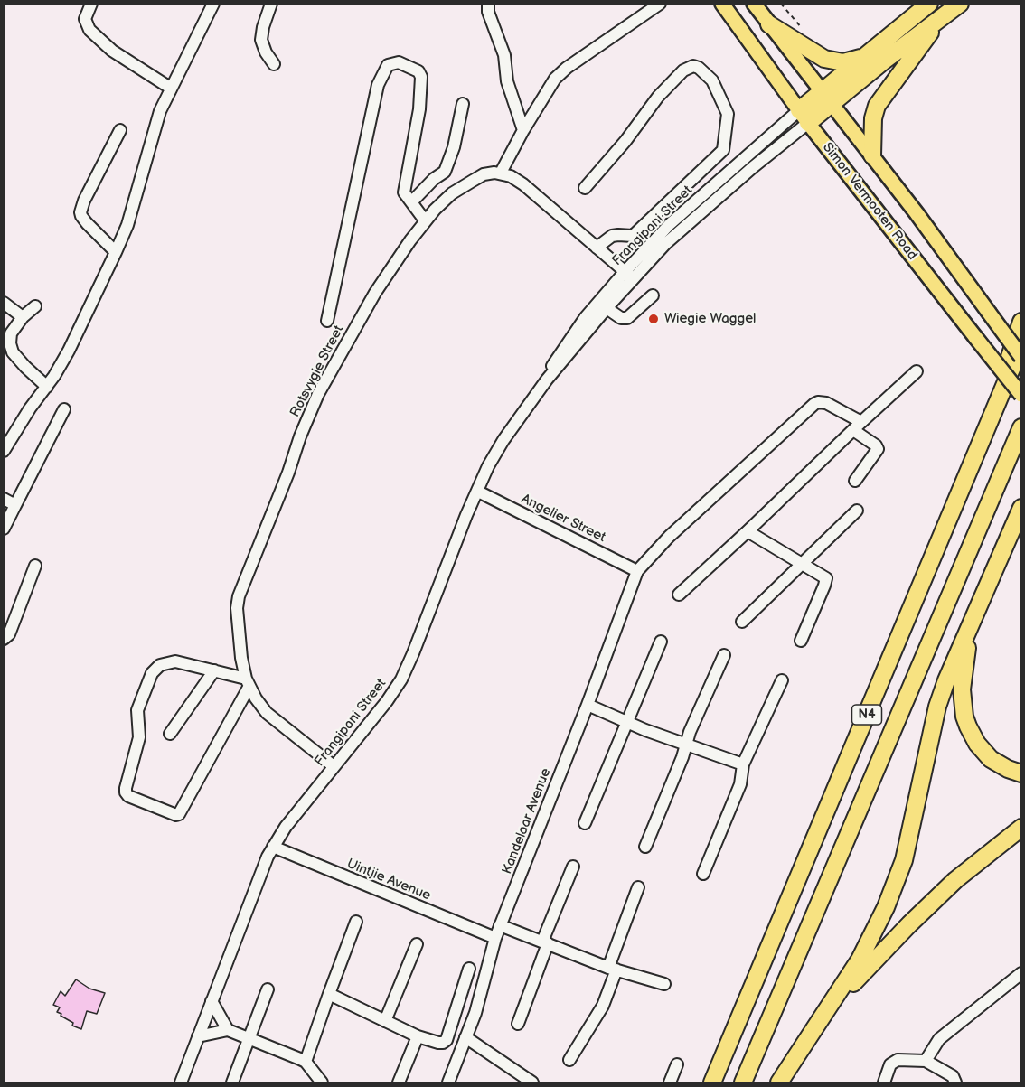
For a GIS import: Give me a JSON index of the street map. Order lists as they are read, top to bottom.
{
  "streets": {
    "highway": ["N4"],
    "main road": ["Simon Vermooten Road"],
    "street": [
      "Frangipani Street",
      "Rotsvygie Street",
      "Angelier Street",
      "Kandelaar Avenue",
      "Uintjie Avenue"
    ]
  },
  "crossings": [
    ["Simon Vermooten Road", "Frangipani Street"],
    ["Frangipani Street", "Rotsvygie Street"],
    ["Frangipani Street", "Angelier Street"],
    ["Frangipani Street", "Uintjie Avenue"],
    ["Angelier Street", "Kandelaar Avenue"],
    ["Kandelaar Avenue", "Uintjie Avenue"]
  ],
  "places": ["Wiegie Waggel"]
}
